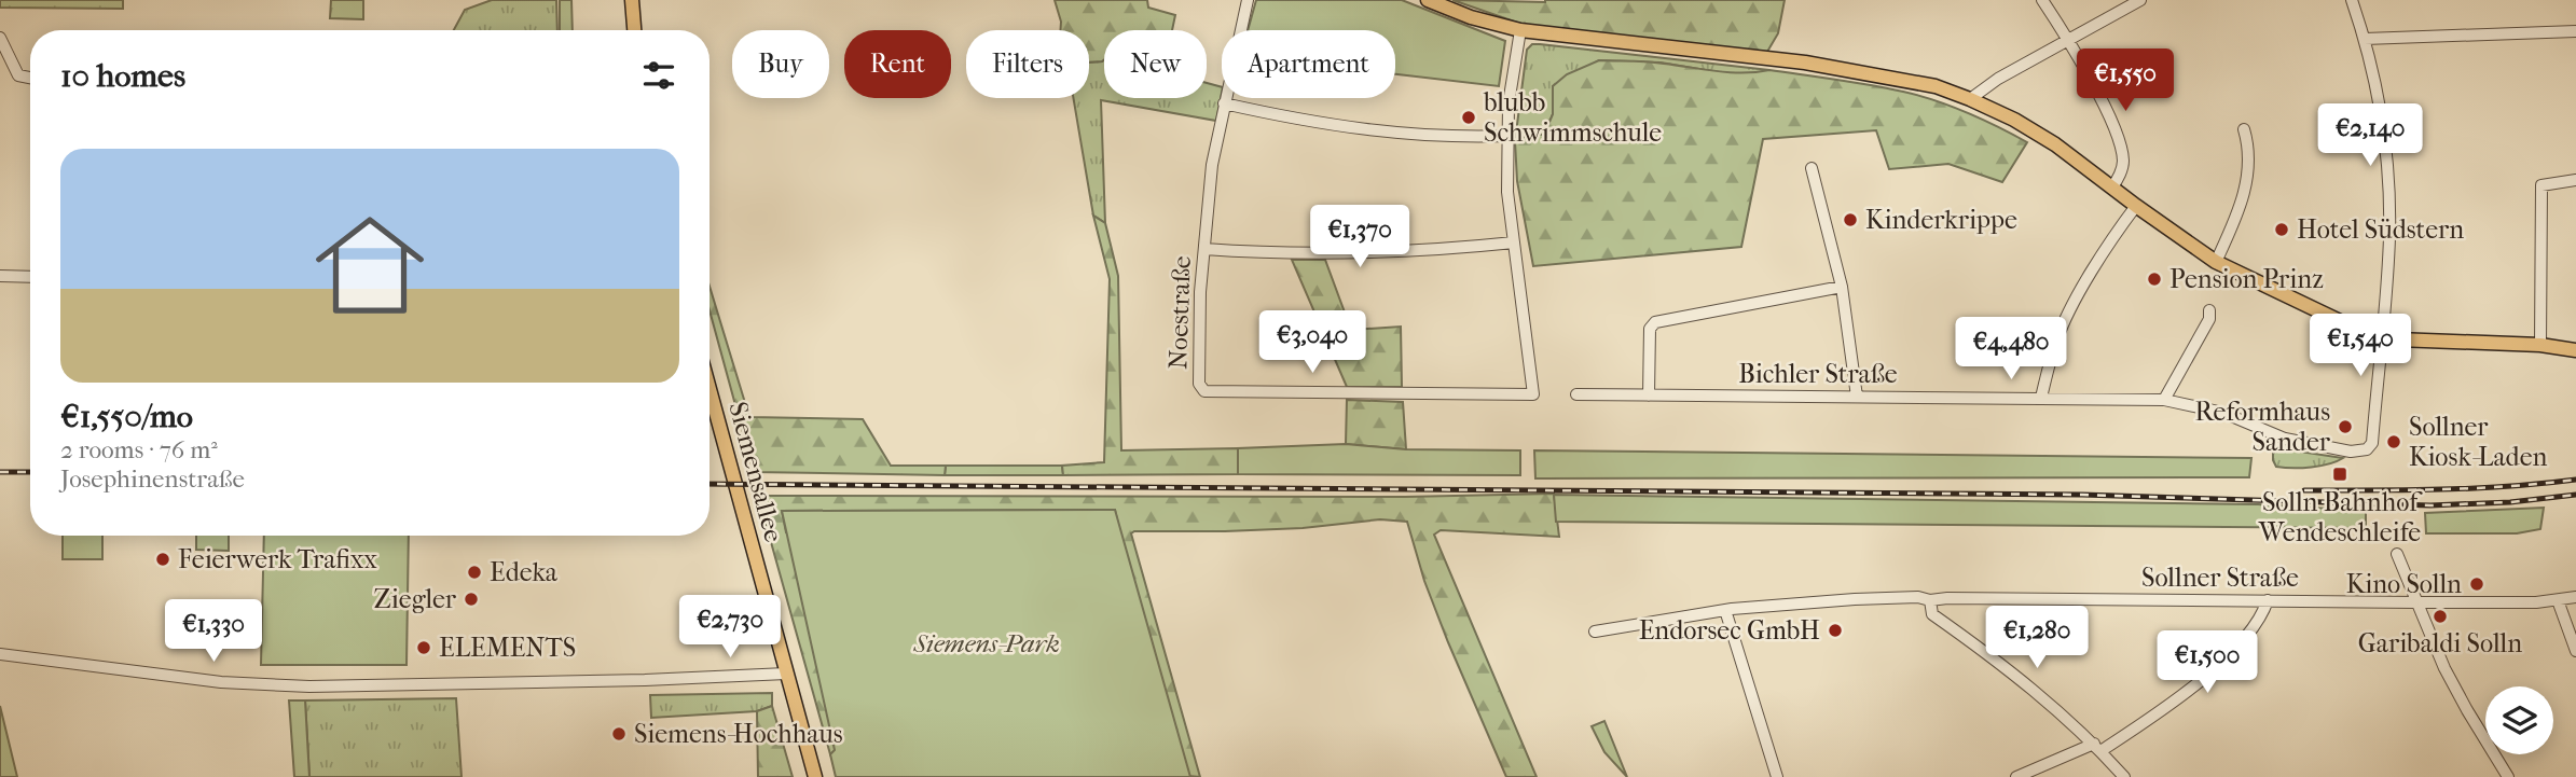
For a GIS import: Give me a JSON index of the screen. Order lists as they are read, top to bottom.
{
  "streets": {
    "main road": ["Siemensallee"],
    "street": ["Noestraße", "Bichler Straße", "Sollner Straße"]
  },
  "parks": ["Siemens-Park"],
  "places": {
    "other": [
      "blubb Schwimmschule",
      "Kinderkrippe",
      "Hotel Südstern",
      "Pension Prinz",
      "Reformhaus Sander",
      "Sollner Kiosk-Laden",
      "Feierwerk Trafixx",
      "Edeka",
      "Kino Solln",
      "Ziegler",
      "Garibaldi Solln",
      "Endorsec GmbH",
      "ELEMENTS",
      "Siemens-Hochhaus"
    ],
    "transit": ["Solln Bahnhof Wendeschleife"]
  },
  "page": {
    "chip": [
      "Buy",
      "Rent",
      "Filters",
      "New",
      "Apartment"
    ],
    "heading": "10 homes",
    "price": [
      "€1,550",
      "€2,140",
      "€1,370",
      "€3,040",
      "€1,540",
      "€4,480",
      "€2,730",
      "€1,330",
      "€1,280",
      "€1,500"
    ],
    "list": [
      {
        "name": "€1,550/mo",
        "note": "2 rooms · 76 m² · Josephinenstraße"
      }
    ]
  }
}
